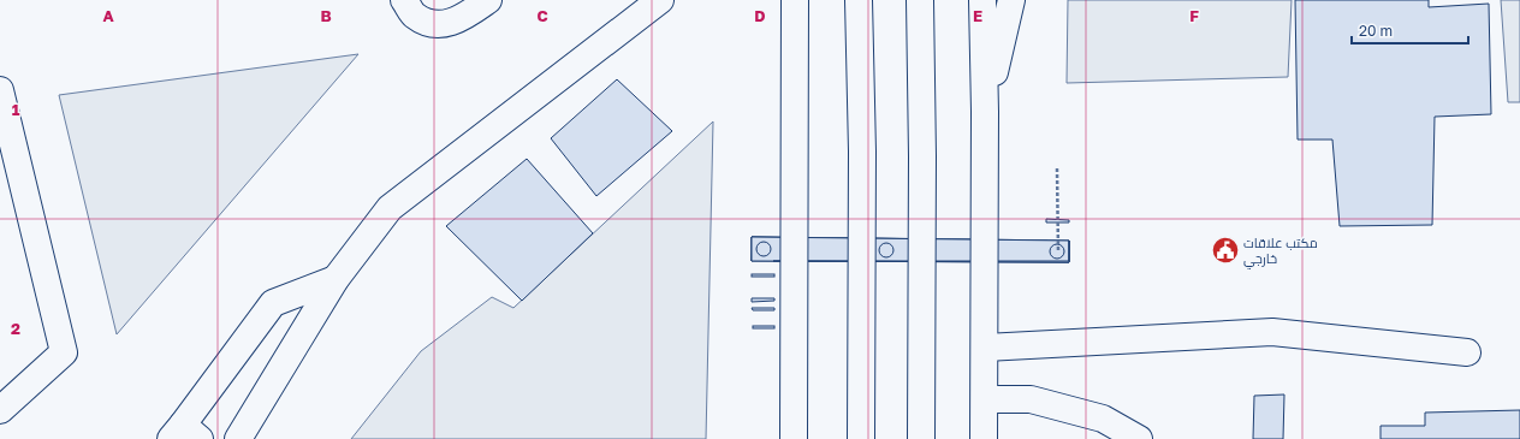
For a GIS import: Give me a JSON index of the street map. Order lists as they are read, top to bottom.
{
  "places": {
    "public building": ["مكتب علاقات خارجي"]
  },
  "scale_bar": "20 m",
  "grid": {
    "columns": [
      "A",
      "B",
      "C",
      "D",
      "E",
      "F"
    ],
    "rows": ["1", "2"]
  }
}
